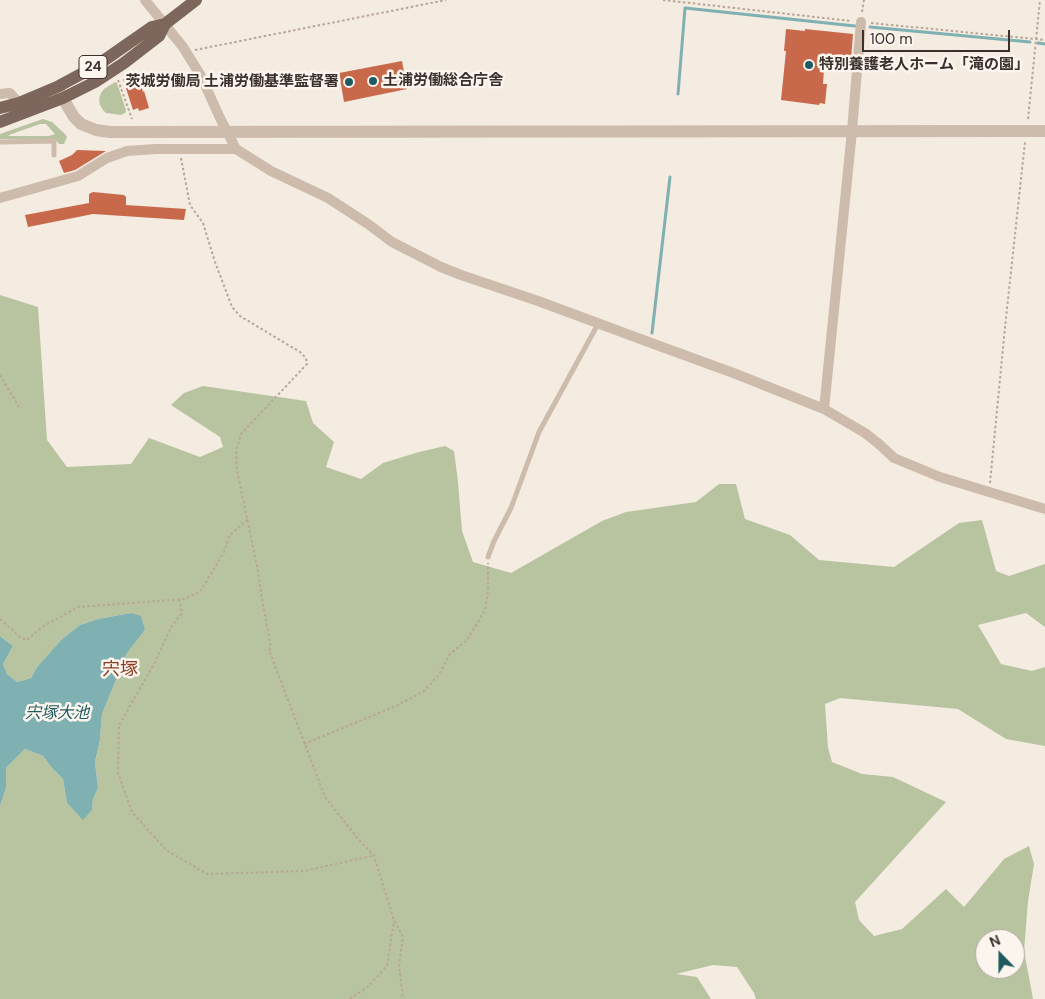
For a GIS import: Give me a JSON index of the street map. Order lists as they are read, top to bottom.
{
  "streets": {
    "main road": ["24"]
  },
  "districts": ["宍塚"],
  "water": ["宍塚大池"],
  "places": ["特別養護老人ホーム「滝の園」", "土浦労働総合庁舎", "茨城労働局 土浦労働基準監督署"],
  "scale_bar": "100 m",
  "north": "top"
}
